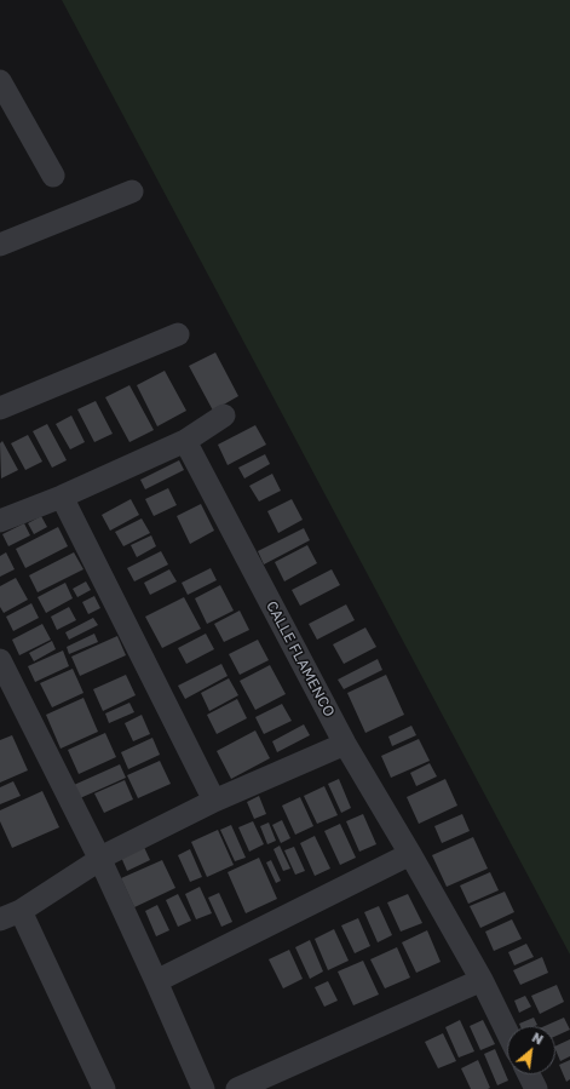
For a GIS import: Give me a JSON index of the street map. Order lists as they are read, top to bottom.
{
  "streets": {
    "street": ["CALLE FLAMENCO"]
  },
  "north": "top right"
}
